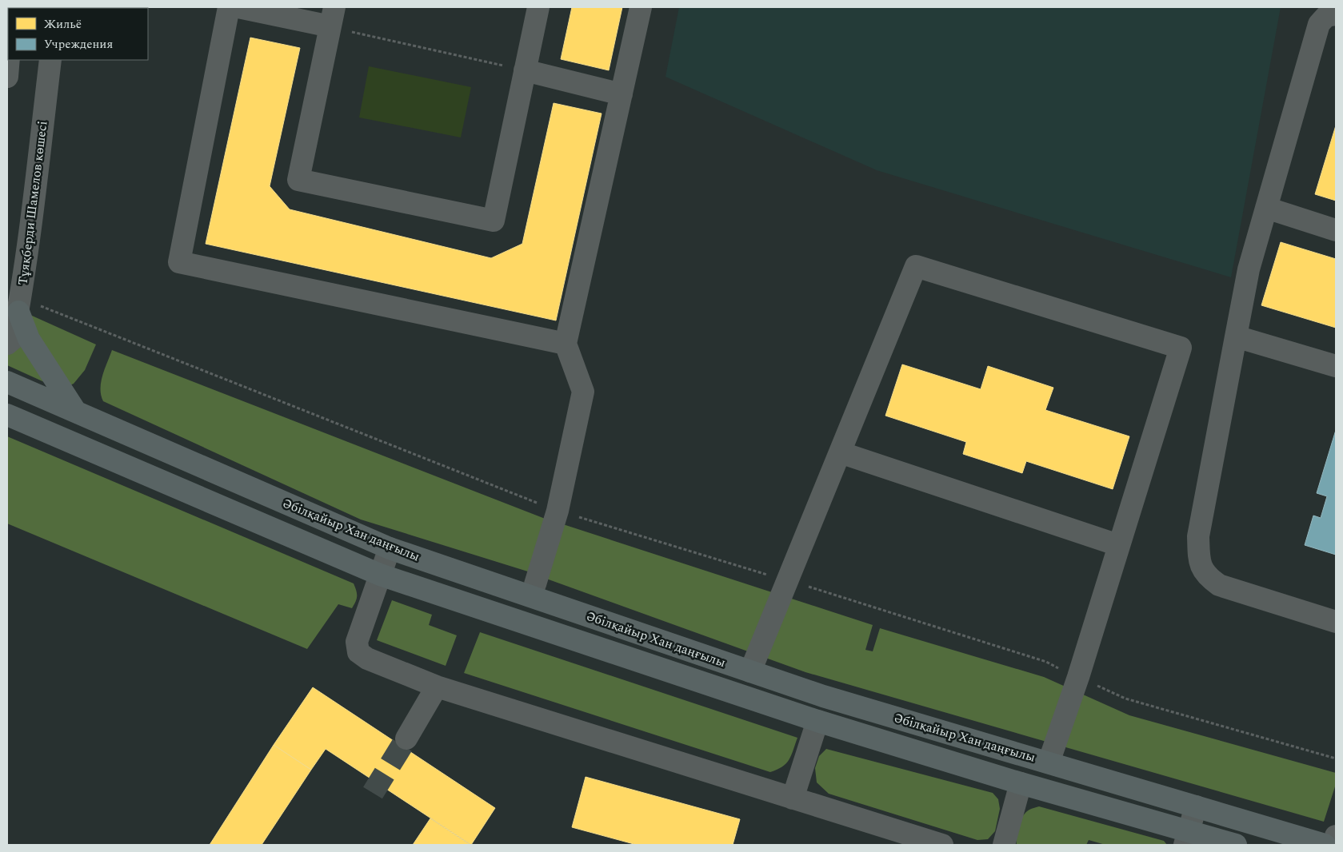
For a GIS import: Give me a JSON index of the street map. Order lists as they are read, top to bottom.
{
  "streets": {
    "main road": ["Әбілқайыр Хан даңғылы"],
    "street": ["Тұяқберди Шамелов көшесі"]
  },
  "legend": ["Жильё", "Учреждения"]
}
